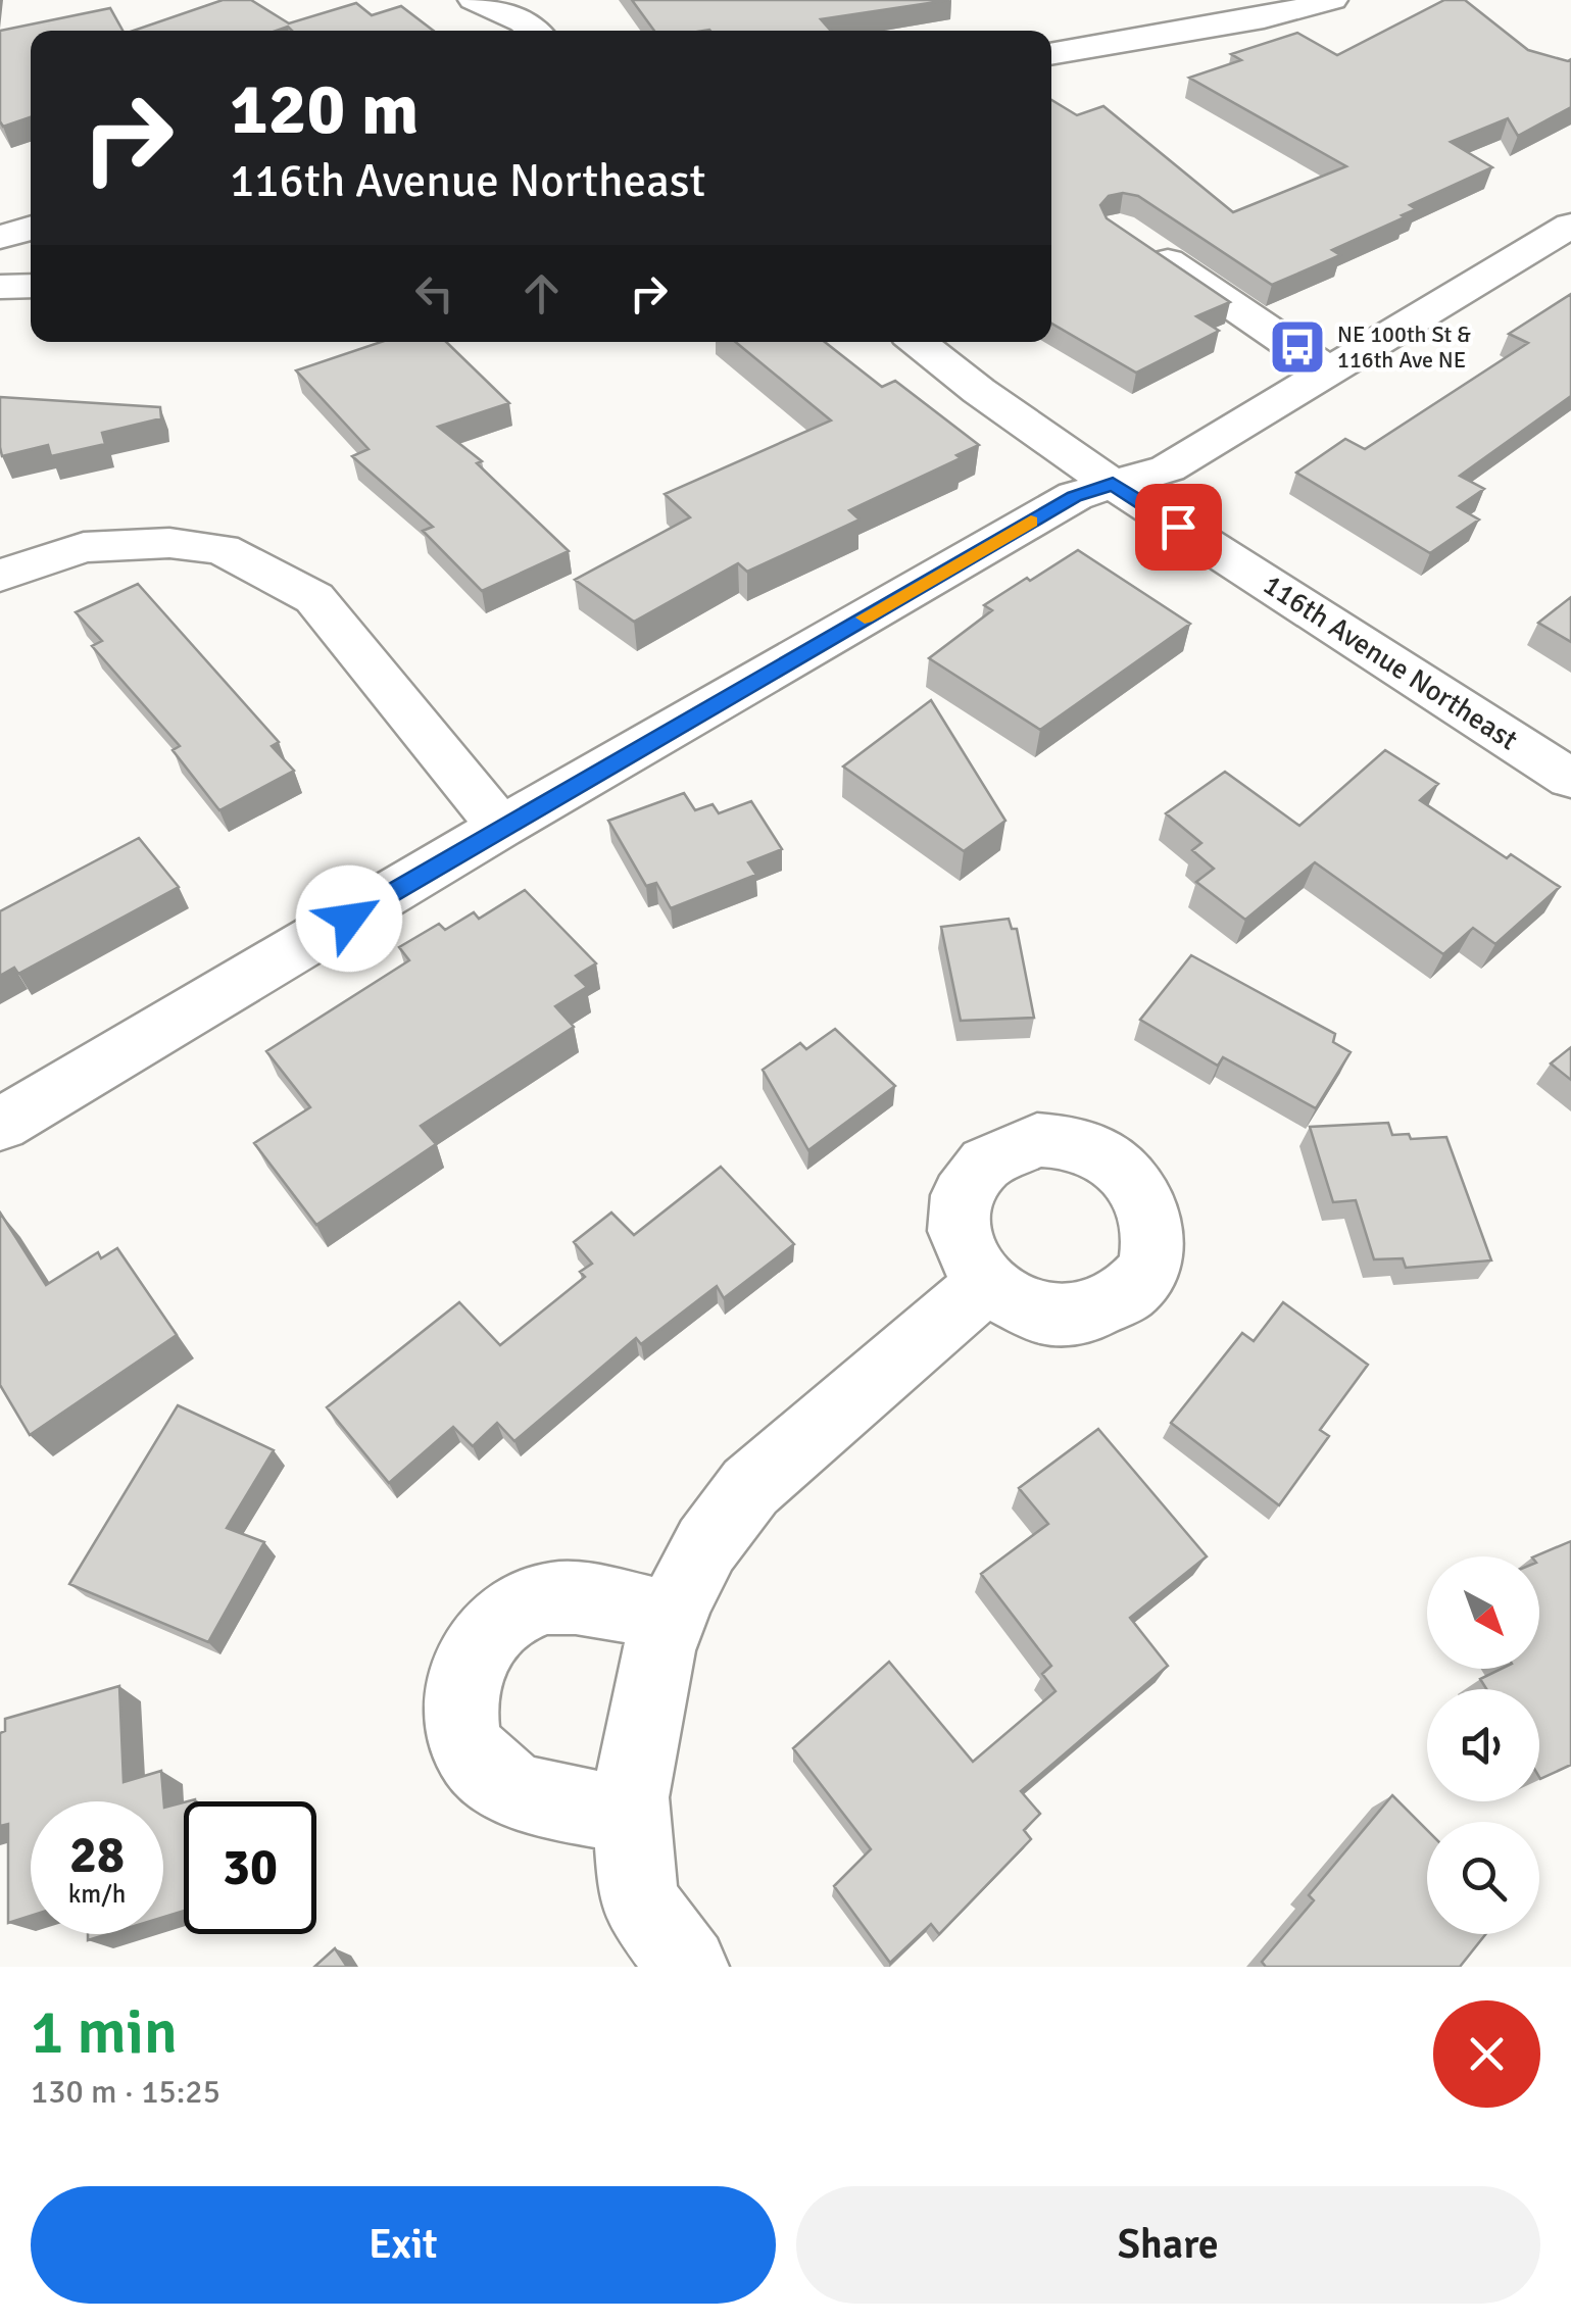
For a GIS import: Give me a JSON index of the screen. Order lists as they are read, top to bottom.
{
  "streets": {
    "street": ["116th Avenue Northeast"]
  },
  "places": {
    "bus stop": ["NE 100th St & 116th Ave NE"]
  },
  "north": "bottom right",
  "page": {
    "turn": ["120 m", "116th Avenue Northeast"],
    "speed": "28 km/h",
    "limit": "30",
    "heading": ["1 min", "130 m · 15:25"],
    "buttons": ["Exit", "Share"]
  }
}
